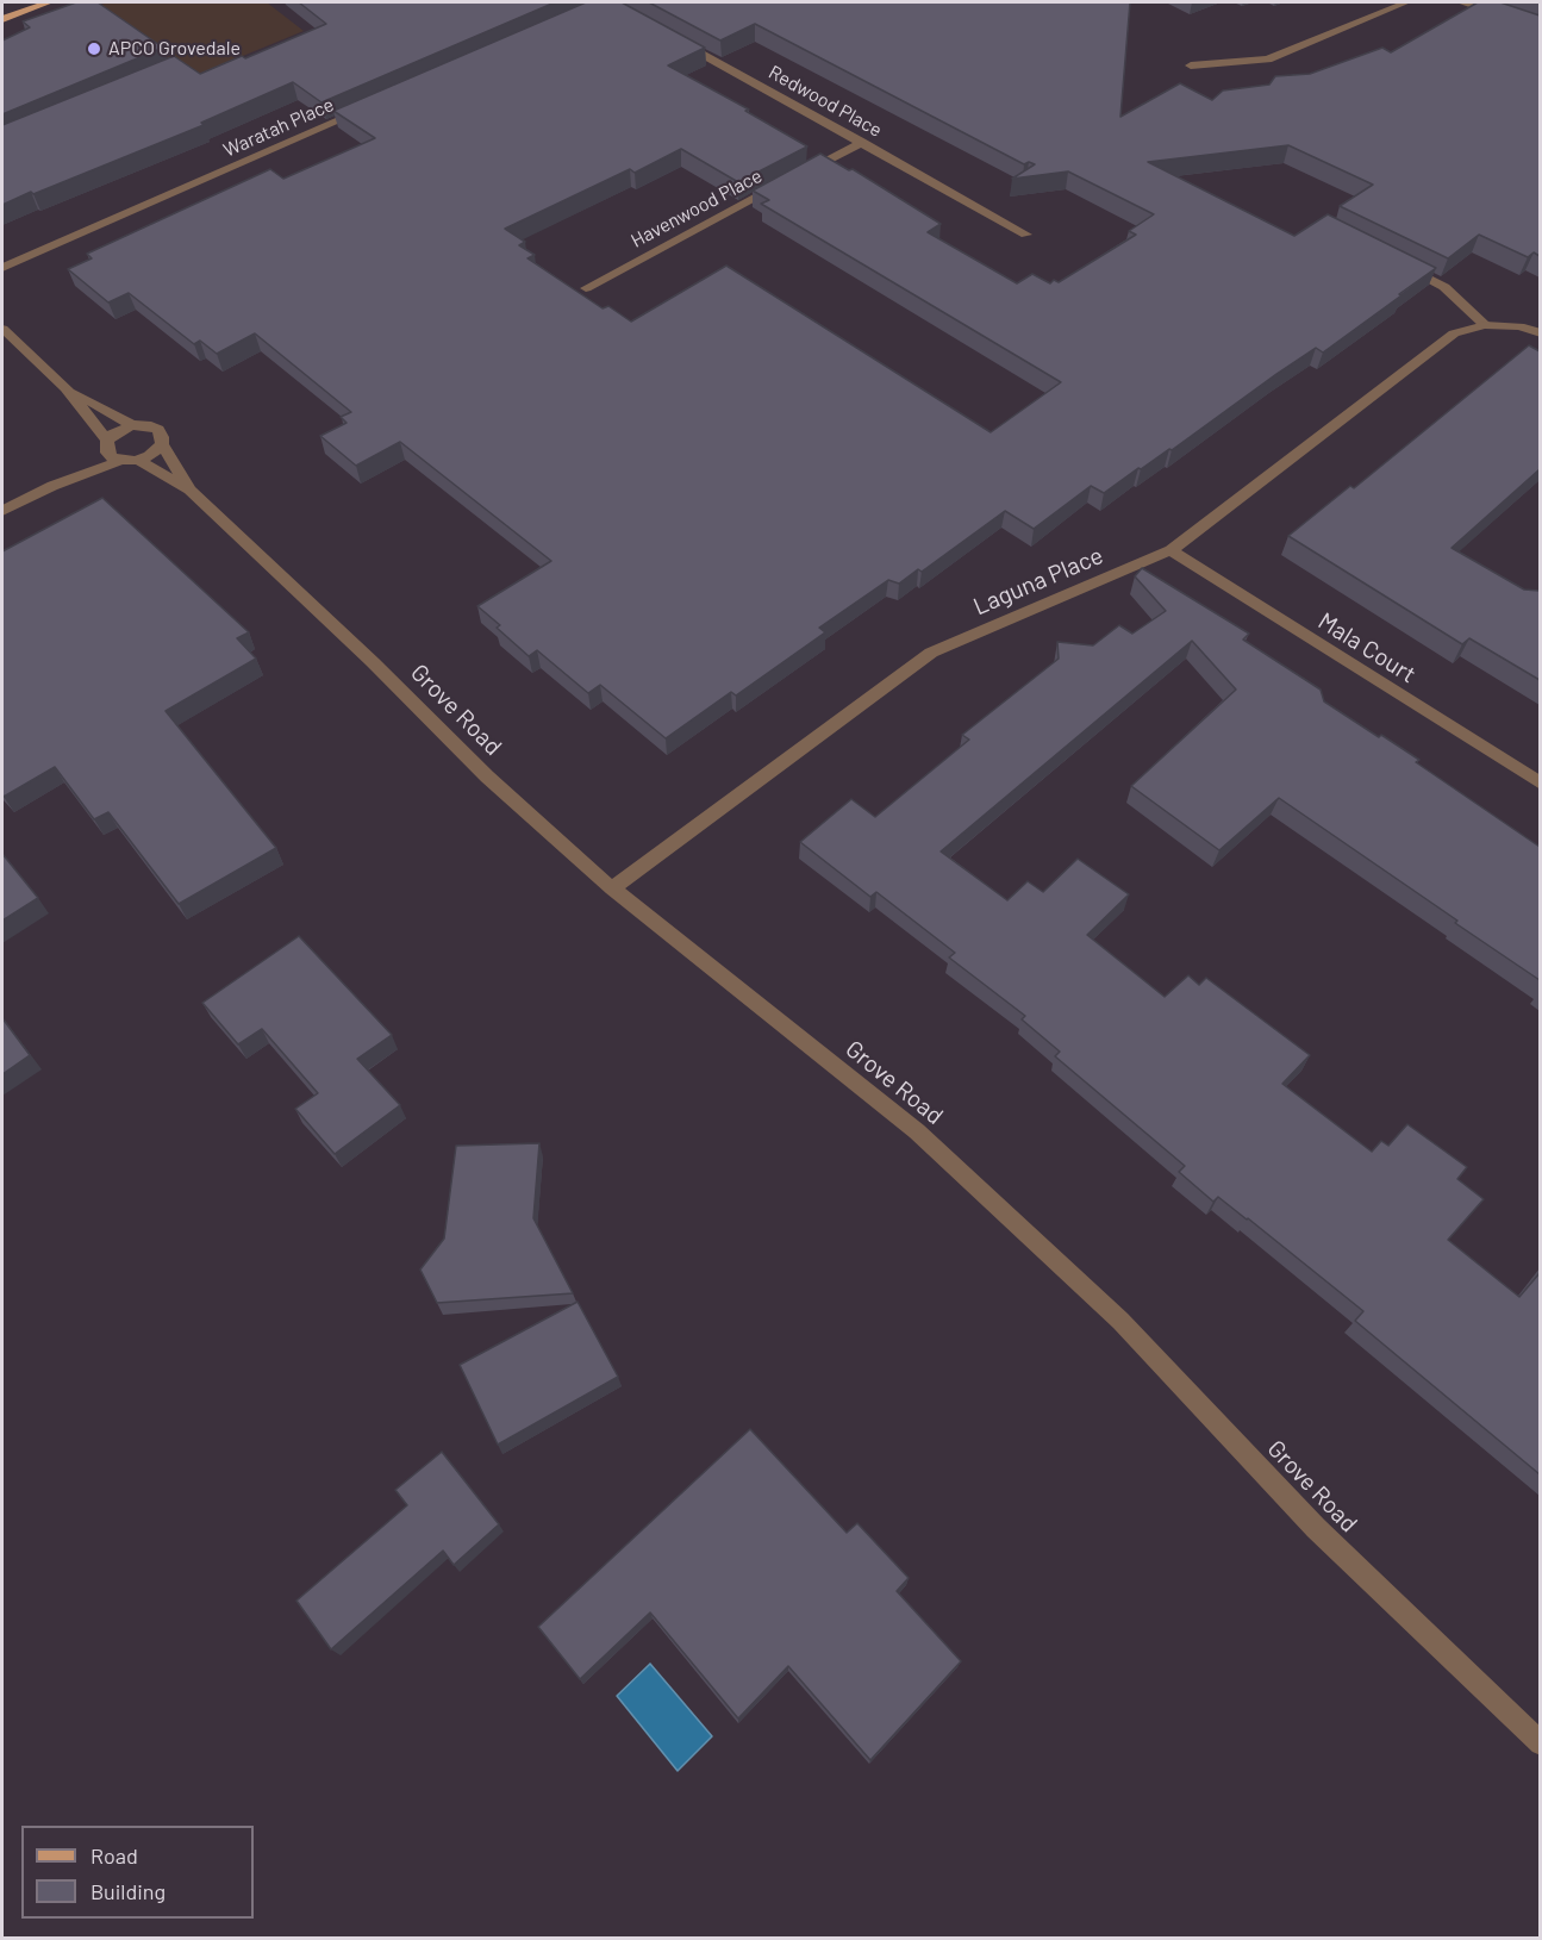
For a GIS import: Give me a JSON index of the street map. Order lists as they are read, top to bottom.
{
  "streets": {
    "street": [
      "Redwood Place",
      "Waratah Place",
      "Havenwood Place",
      "Laguna Place",
      "Mala Court",
      "Grove Road"
    ]
  },
  "crossings": [
    ["Redwood Place", "Havenwood Place"],
    ["Laguna Place", "Mala Court"],
    ["Laguna Place", "Grove Road"]
  ],
  "places": ["APCO Grovedale"],
  "legend": ["Road", "Building"]
}
